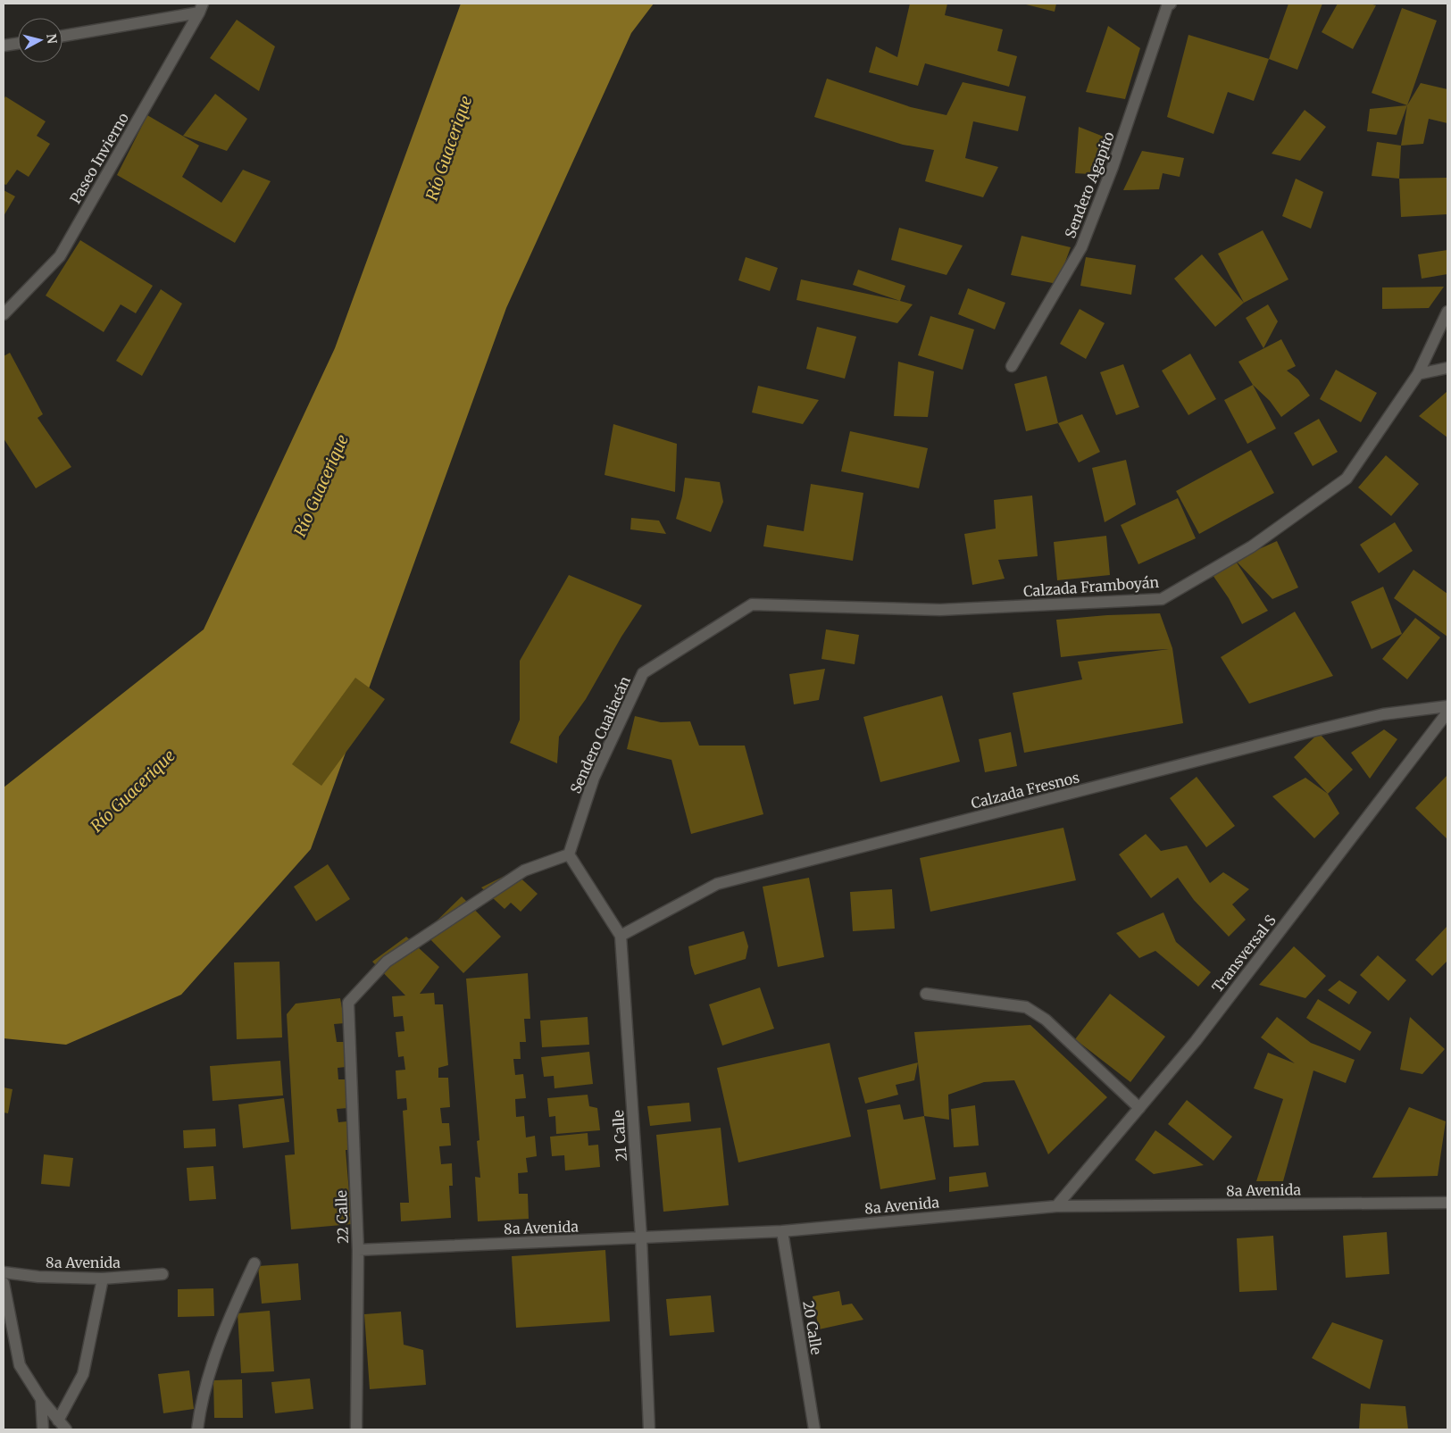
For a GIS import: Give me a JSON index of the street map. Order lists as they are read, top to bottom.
{
  "streets": {
    "street": [
      "Paseo Invierno",
      "Sendero Agapito",
      "Calzada Framboyán",
      "Sendero Cualiacán",
      "Calzada Fresnos",
      "Transversal S",
      "21 Calle",
      "8a Avenida",
      "22 Calle",
      "20 Calle"
    ]
  },
  "crossings": [
    ["Calzada Framboyán", "Sendero Cualiacán"],
    ["Sendero Cualiacán", "21 Calle"],
    ["Sendero Cualiacán", "22 Calle"],
    ["Calzada Fresnos", "21 Calle"],
    ["Transversal S", "8a Avenida"],
    ["21 Calle", "8a Avenida"],
    ["21 Calle", "22 Calle"],
    ["8a Avenida", "22 Calle"],
    ["8a Avenida", "20 Calle"]
  ],
  "water": ["Río Guacerique"],
  "north": "right"
}
